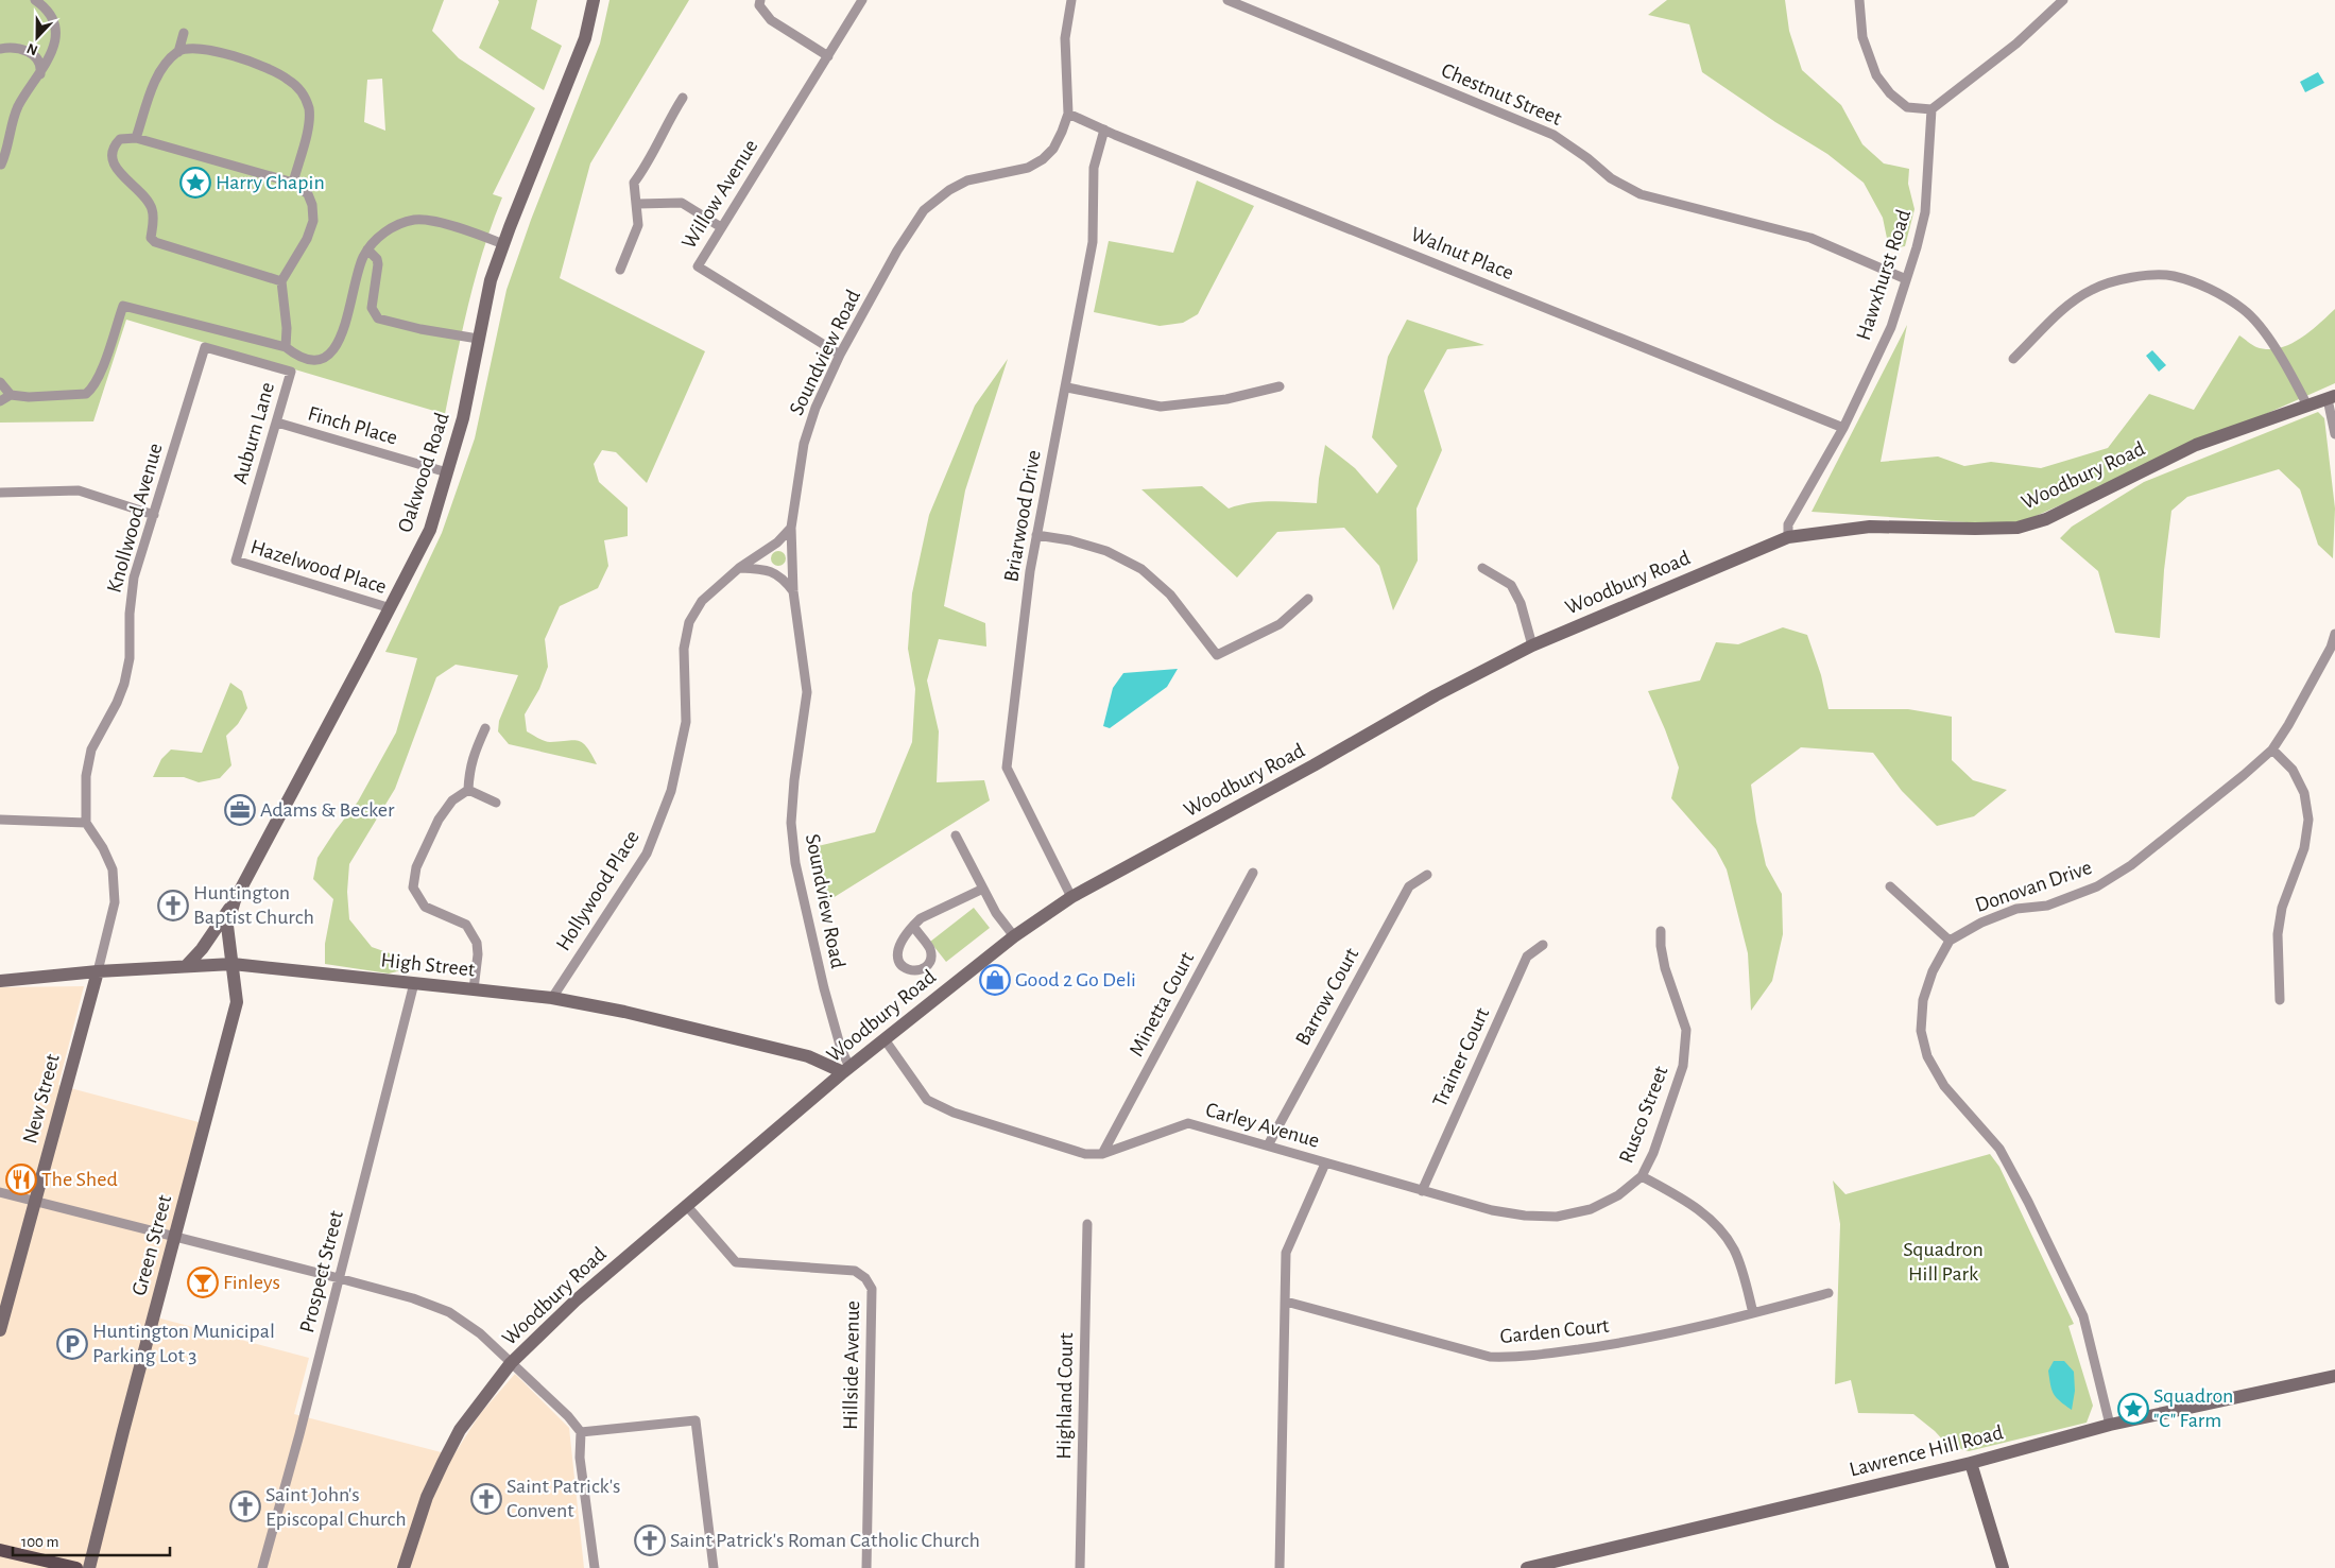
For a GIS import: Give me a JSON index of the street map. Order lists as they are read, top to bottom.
{
  "streets": {
    "main road": [
      "Oakwood Road",
      "Woodbury Road",
      "High Street",
      "New Street",
      "Green Street",
      "Lawrence Hill Road"
    ],
    "street": [
      "Chestnut Street",
      "Willow Avenue",
      "Walnut Place",
      "Hawxhurst Road",
      "Soundview Road",
      "Finch Place",
      "Auburn Lane",
      "Briarwood Drive",
      "Knollwood Avenue",
      "Hazelwood Place",
      "Donovan Drive",
      "Hollywood Place",
      "Barrow Court",
      "Minetta Court",
      "Trainer Court",
      "Rusco Street",
      "Carley Avenue",
      "Prospect Street",
      "Garden Court",
      "Hillside Avenue",
      "Highland Court"
    ]
  },
  "crossings": [
    ["Chestnut Street", "Hawxhurst Road"],
    ["Willow Avenue", "Soundview Road"],
    ["Walnut Place", "Hawxhurst Road"],
    ["Walnut Place", "Soundview Road"],
    ["Walnut Place", "Briarwood Drive"],
    ["Hawxhurst Road", "Woodbury Road"],
    ["Soundview Road", "Woodbury Road"],
    ["Soundview Road", "Hollywood Place"],
    ["Soundview Road", "High Street"],
    ["Finch Place", "Auburn Lane"],
    ["Finch Place", "Oakwood Road"],
    ["Auburn Lane", "Knollwood Avenue"],
    ["Auburn Lane", "Hazelwood Place"],
    ["Oakwood Road", "Hazelwood Place"],
    ["Oakwood Road", "High Street"],
    ["Oakwood Road", "Green Street"],
    ["Woodbury Road", "Briarwood Drive"],
    ["Woodbury Road", "High Street"],
    ["Woodbury Road", "Carley Avenue"],
    ["Woodbury Road", "Hillside Avenue"],
    ["Hollywood Place", "High Street"],
    ["High Street", "New Street"],
    ["High Street", "Green Street"],
    ["High Street", "Prospect Street"],
    ["Barrow Court", "Carley Avenue"],
    ["Minetta Court", "Carley Avenue"],
    ["Trainer Court", "Rusco Street"],
    ["Rusco Street", "Carley Avenue"],
    ["Carley Avenue", "Garden Court"]
  ],
  "parks": ["Squadron Hill Park"],
  "places": {
    "place": ["Harry Chapin", "Squadron \"C\" Farm"],
    "office": ["Adams & Becker"],
    "church": [
      "Huntington Baptist Church",
      "Saint Patrick's Convent",
      "Saint John's Episcopal Church",
      "Saint Patrick's Roman Catholic Church"
    ],
    "shop": ["Good 2 Go Deli"],
    "restaurant": ["The Shed"],
    "bar": ["Finleys"],
    "parking": ["Huntington Municipal Parking Lot 3"]
  },
  "scale_bar": "100 m",
  "north": "bottom"
}
